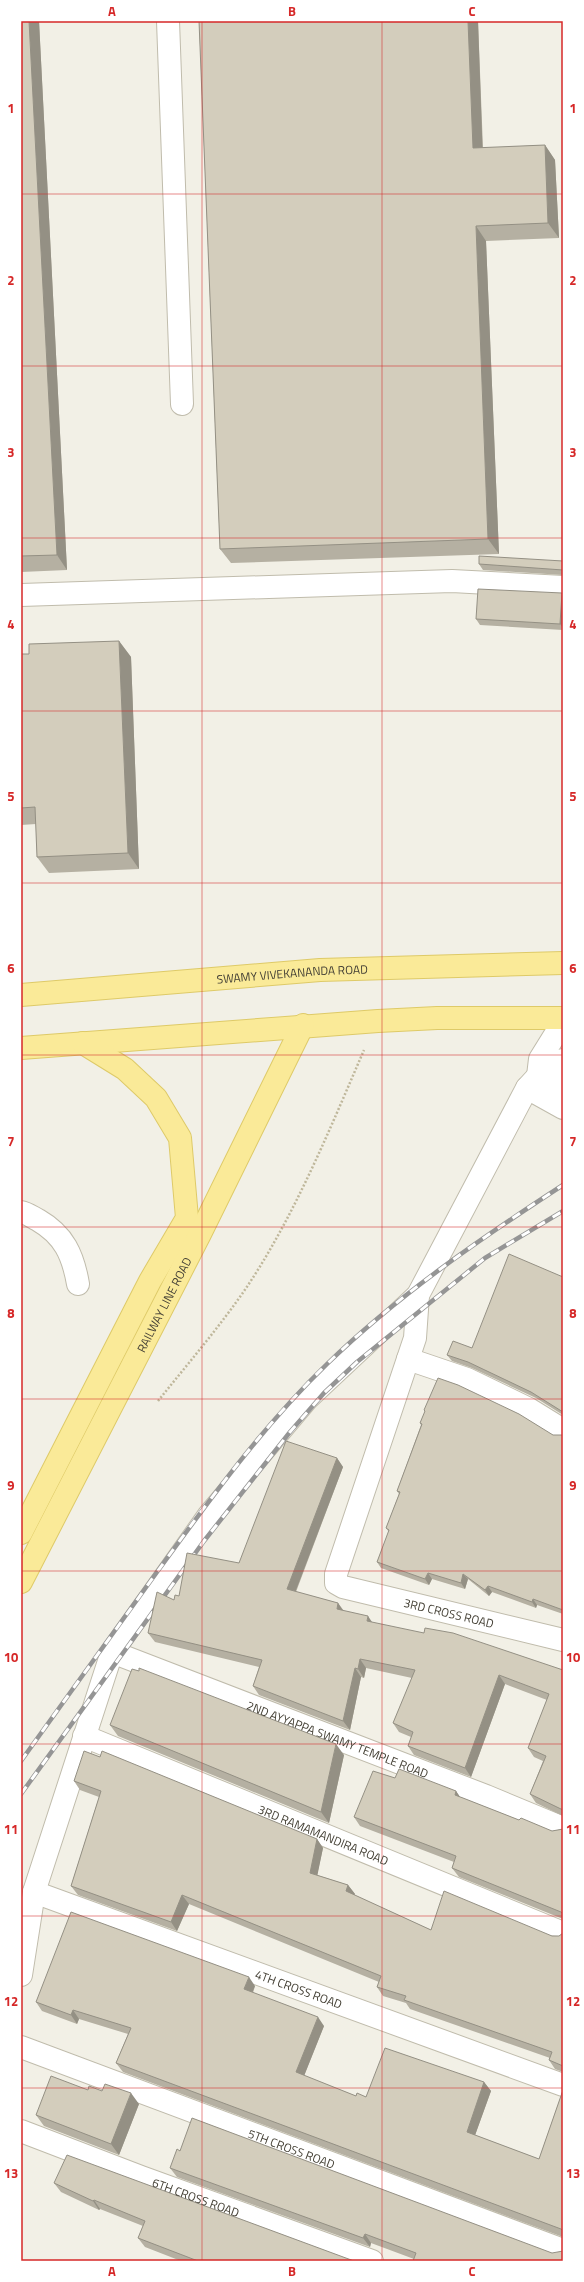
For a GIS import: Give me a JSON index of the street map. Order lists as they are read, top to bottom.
{
  "streets": {
    "main road": ["SWAMY VIVEKANANDA ROAD", "RAILWAY LINE ROAD"],
    "street": [
      "3RD CROSS ROAD",
      "2ND AYYAPPA SWAMY TEMPLE ROAD",
      "3RD RAMAMANDIRA ROAD",
      "4TH CROSS ROAD",
      "5TH CROSS ROAD",
      "6TH CROSS ROAD"
    ]
  },
  "grid": {
    "columns": ["A", "B", "C"],
    "rows": [
      "1",
      "2",
      "3",
      "4",
      "5",
      "6",
      "7",
      "8",
      "9",
      "10",
      "11",
      "12",
      "13"
    ]
  }
}
